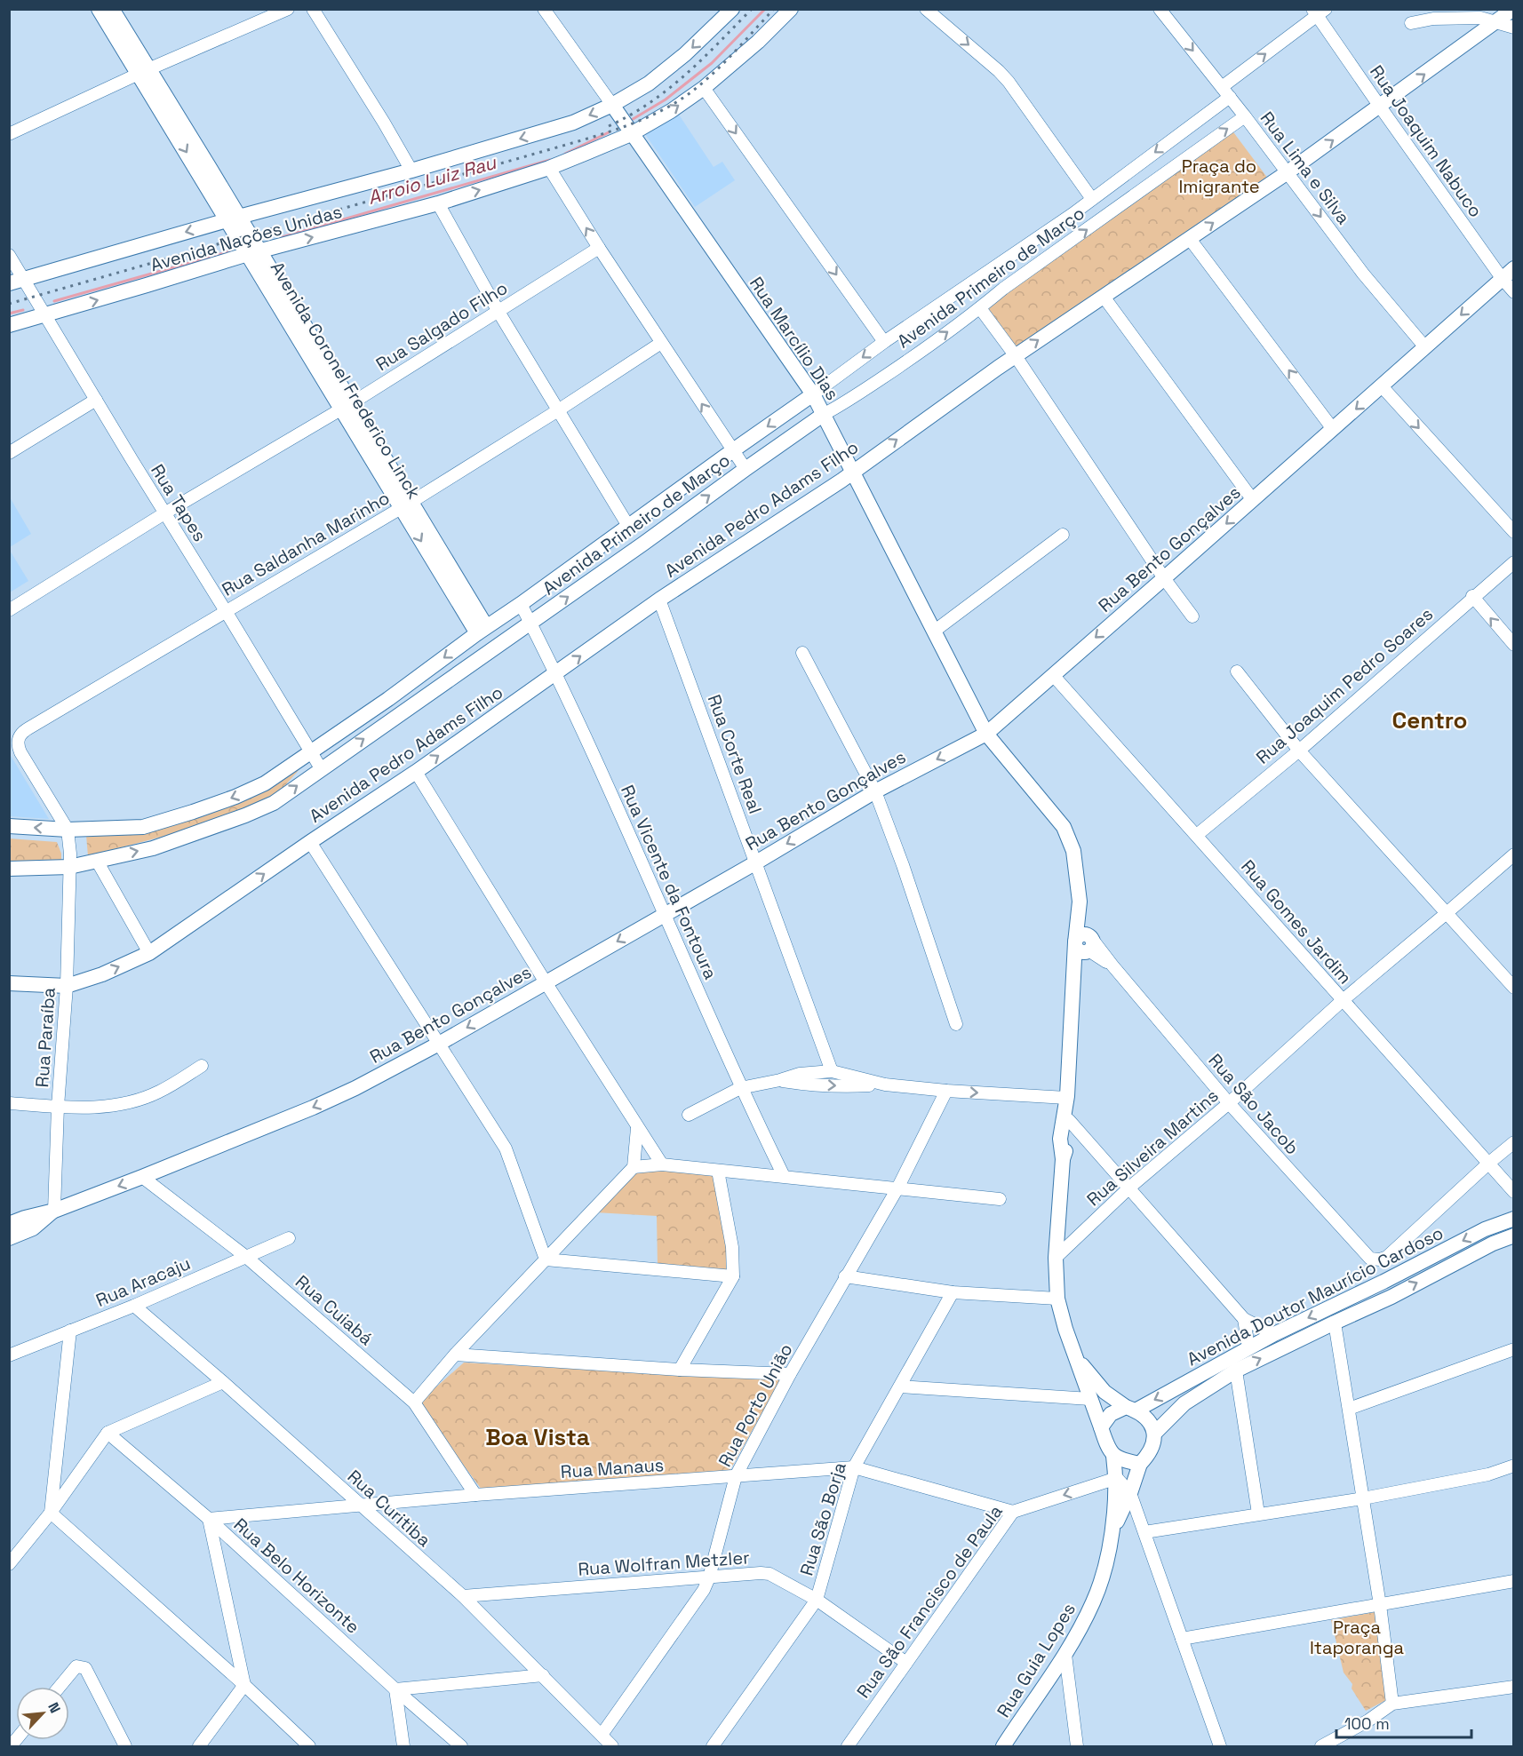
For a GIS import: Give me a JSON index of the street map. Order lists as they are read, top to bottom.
{
  "streets": {
    "main road": [
      "Avenida Nações Unidas",
      "Avenida Primeiro de Março",
      "Rua Marcílio Dias",
      "Avenida Coronel Frederico Linck",
      "Avenida Pedro Adams Filho",
      "Rua Bento Gonçalves",
      "Avenida Doutor Maurício Cardoso",
      "Rua Guia Lopes"
    ],
    "street": [
      "Rua Joaquim Nabuco",
      "Rua Lima e Silva",
      "Rua Salgado Filho",
      "Rua Tapes",
      "Rua Saldanha Marinho",
      "Rua Joaquim Pedro Soares",
      "Rua Corte Real",
      "Rua Vicente da Fontoura",
      "Rua Gomes Jardim",
      "Rua Paraíba",
      "Rua São Jacob",
      "Rua Silveira Martins",
      "Rua Aracaju",
      "Rua Cuiabá",
      "Rua Porto União",
      "Rua Manaus",
      "Rua Curitiba",
      "Rua São Borja",
      "Rua Wolfran Metzler",
      "Rua Belo Horizonte",
      "Rua São Francisco de Paula"
    ]
  },
  "crossings": [
    ["Rua Joaquim Nabuco", "Avenida Primeiro de Março"],
    ["Rua Joaquim Nabuco", "Avenida Pedro Adams Filho"],
    ["Rua Joaquim Nabuco", "Rua Bento Gonçalves"],
    ["Rua Lima e Silva", "Avenida Primeiro de Março"],
    ["Rua Lima e Silva", "Avenida Pedro Adams Filho"],
    ["Rua Lima e Silva", "Rua Bento Gonçalves"],
    ["Avenida Nações Unidas", "Rua Marcílio Dias"],
    ["Avenida Nações Unidas", "Avenida Coronel Frederico Linck"],
    ["Avenida Nações Unidas", "Rua Tapes"],
    ["Avenida Primeiro de Março", "Rua Marcílio Dias"],
    ["Avenida Primeiro de Março", "Avenida Coronel Frederico Linck"],
    ["Avenida Primeiro de Março", "Rua Tapes"],
    ["Avenida Primeiro de Março", "Rua Saldanha Marinho"],
    ["Avenida Primeiro de Março", "Rua Vicente da Fontoura"],
    ["Avenida Primeiro de Março", "Rua Paraíba"],
    ["Rua Salgado Filho", "Avenida Coronel Frederico Linck"],
    ["Rua Salgado Filho", "Rua Tapes"],
    ["Rua Marcílio Dias", "Avenida Pedro Adams Filho"],
    ["Rua Marcílio Dias", "Rua Bento Gonçalves"],
    ["Rua Marcílio Dias", "Rua São Jacob"],
    ["Rua Marcílio Dias", "Rua Silveira Martins"],
    ["Rua Marcílio Dias", "Avenida Doutor Maurício Cardoso"],
    ["Rua Marcílio Dias", "Rua Guia Lopes"],
    ["Avenida Coronel Frederico Linck", "Rua Saldanha Marinho"],
    ["Rua Tapes", "Rua Saldanha Marinho"],
    ["Avenida Pedro Adams Filho", "Rua Corte Real"],
    ["Avenida Pedro Adams Filho", "Rua Vicente da Fontoura"],
    ["Avenida Pedro Adams Filho", "Rua Paraíba"],
    ["Rua Saldanha Marinho", "Rua Paraíba"],
    ["Rua Bento Gonçalves", "Rua Corte Real"],
    ["Rua Bento Gonçalves", "Rua Vicente da Fontoura"],
    ["Rua Bento Gonçalves", "Rua Gomes Jardim"],
    ["Rua Bento Gonçalves", "Rua Paraíba"],
    ["Rua Bento Gonçalves", "Rua Cuiabá"],
    ["Rua Joaquim Pedro Soares", "Rua Gomes Jardim"],
    ["Rua Gomes Jardim", "Rua São Jacob"],
    ["Rua Gomes Jardim", "Rua Silveira Martins"],
    ["Rua São Jacob", "Rua Silveira Martins"],
    ["Rua Aracaju", "Rua Cuiabá"],
    ["Rua Aracaju", "Rua Curitiba"],
    ["Avenida Doutor Maurício Cardoso", "Rua Guia Lopes"],
    ["Rua Cuiabá", "Rua Manaus"],
    ["Rua Porto União", "Rua Manaus"],
    ["Rua Porto União", "Rua Curitiba"],
    ["Rua Porto União", "Rua Wolfran Metzler"],
    ["Rua Manaus", "Rua Curitiba"],
    ["Rua Manaus", "Rua São Borja"],
    ["Rua Manaus", "Rua Belo Horizonte"],
    ["Rua Manaus", "Rua São Francisco de Paula"],
    ["Rua Curitiba", "Rua Wolfran Metzler"],
    ["Rua São Borja", "Rua Wolfran Metzler"],
    ["Rua Wolfran Metzler", "Rua São Francisco de Paula"],
    ["Rua São Francisco de Paula", "Rua Guia Lopes"]
  ],
  "one_way": ["Rua Lima e Silva", "Avenida Pedro Adams Filho", "Rua Bento Gonçalves"],
  "districts": ["Centro", "Boa Vista"],
  "water": ["Arroio Luiz Rau"],
  "parks": ["Praça do Imigrante", "Praça Itaporanga"],
  "scale_bar": "100 m",
  "north": "top right"
}
